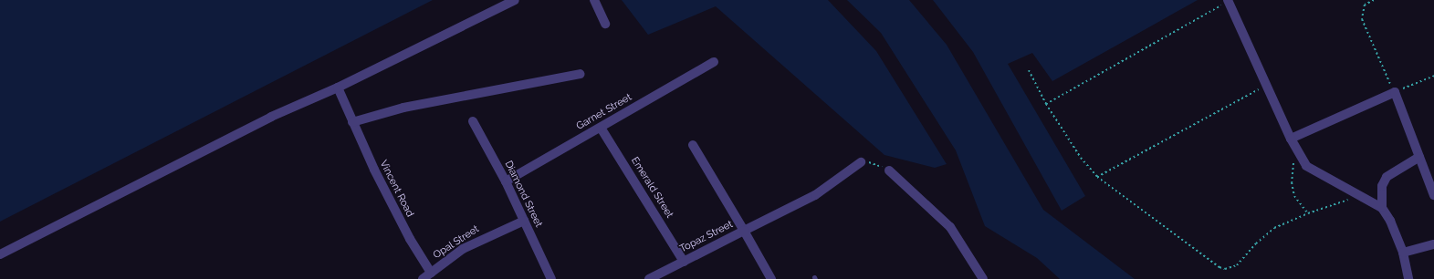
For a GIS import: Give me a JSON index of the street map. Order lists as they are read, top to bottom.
{
  "streets": {
    "street": [
      "Garnet Street",
      "Emerald Street",
      "Vincent Road",
      "Diamond Street",
      "Topaz Street",
      "Opal Street"
    ]
  },
  "crossings": [
    ["Garnet Street", "Emerald Street"],
    ["Garnet Street", "Diamond Street"],
    ["Emerald Street", "Topaz Street"],
    ["Vincent Road", "Opal Street"],
    ["Diamond Street", "Opal Street"]
  ]
}
